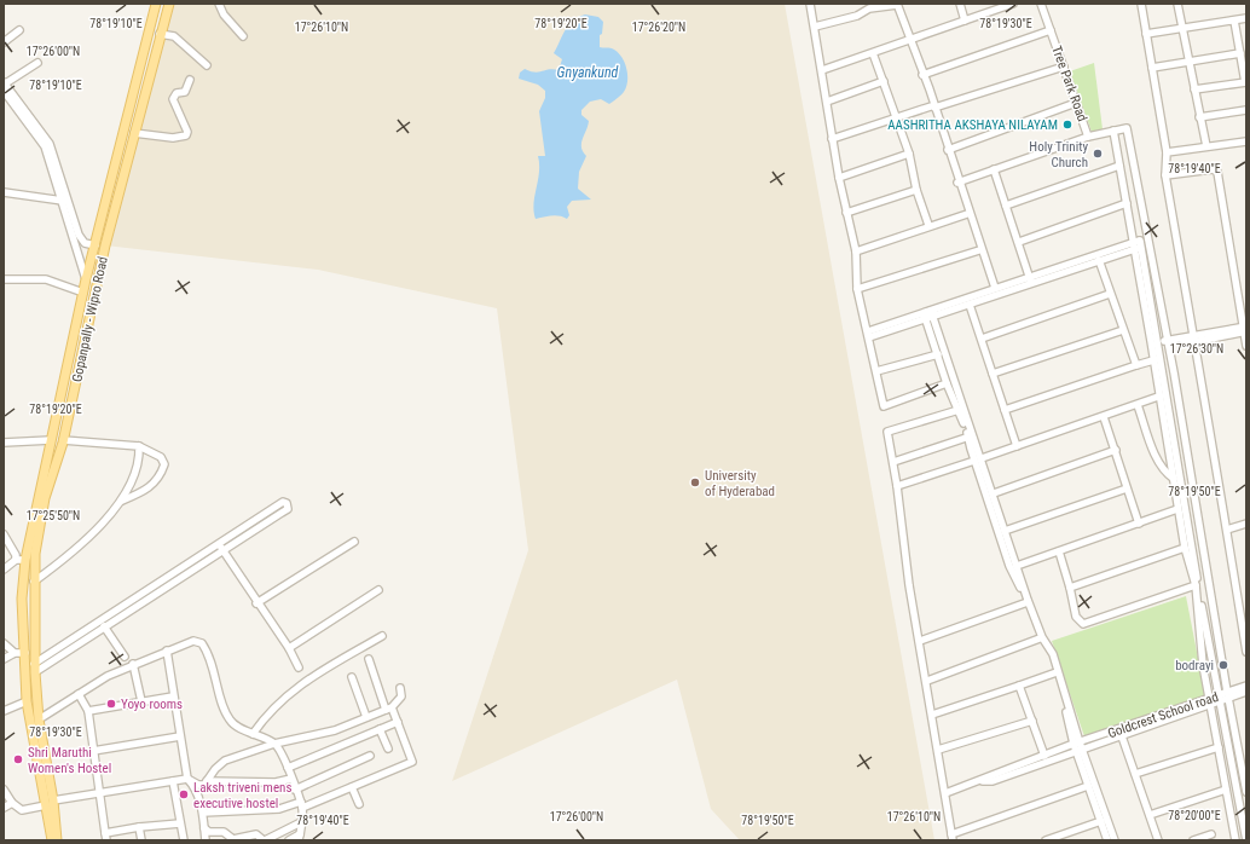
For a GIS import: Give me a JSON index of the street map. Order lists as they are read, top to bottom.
{
  "streets": {
    "main road": ["Gopanpally - Wipro Road"],
    "street": ["Tree Park Road", "Goldcrest School road"]
  },
  "water": ["Gnyankund"],
  "places": [
    "AASHRITHA AKSHAYA NILAYAM",
    "Holy Trinity Church",
    "University of Hyderabad",
    "bodrayi",
    "Yoyo rooms",
    "Shri Maruthi Women's Hostel",
    "Laksh triveni mens executive hostel"
  ],
  "coordinates": [
    "78°19'10\"E",
    "78°19'30\"E",
    "78°19'20\"E",
    "17°26'10\"N",
    "17°26'20\"N",
    "17°26'00\"N",
    "78°19'40\"E",
    "17°26'30\"N",
    "78°19'50\"E",
    "17°25'50\"N",
    "78°20'00\"E"
  ]
}
